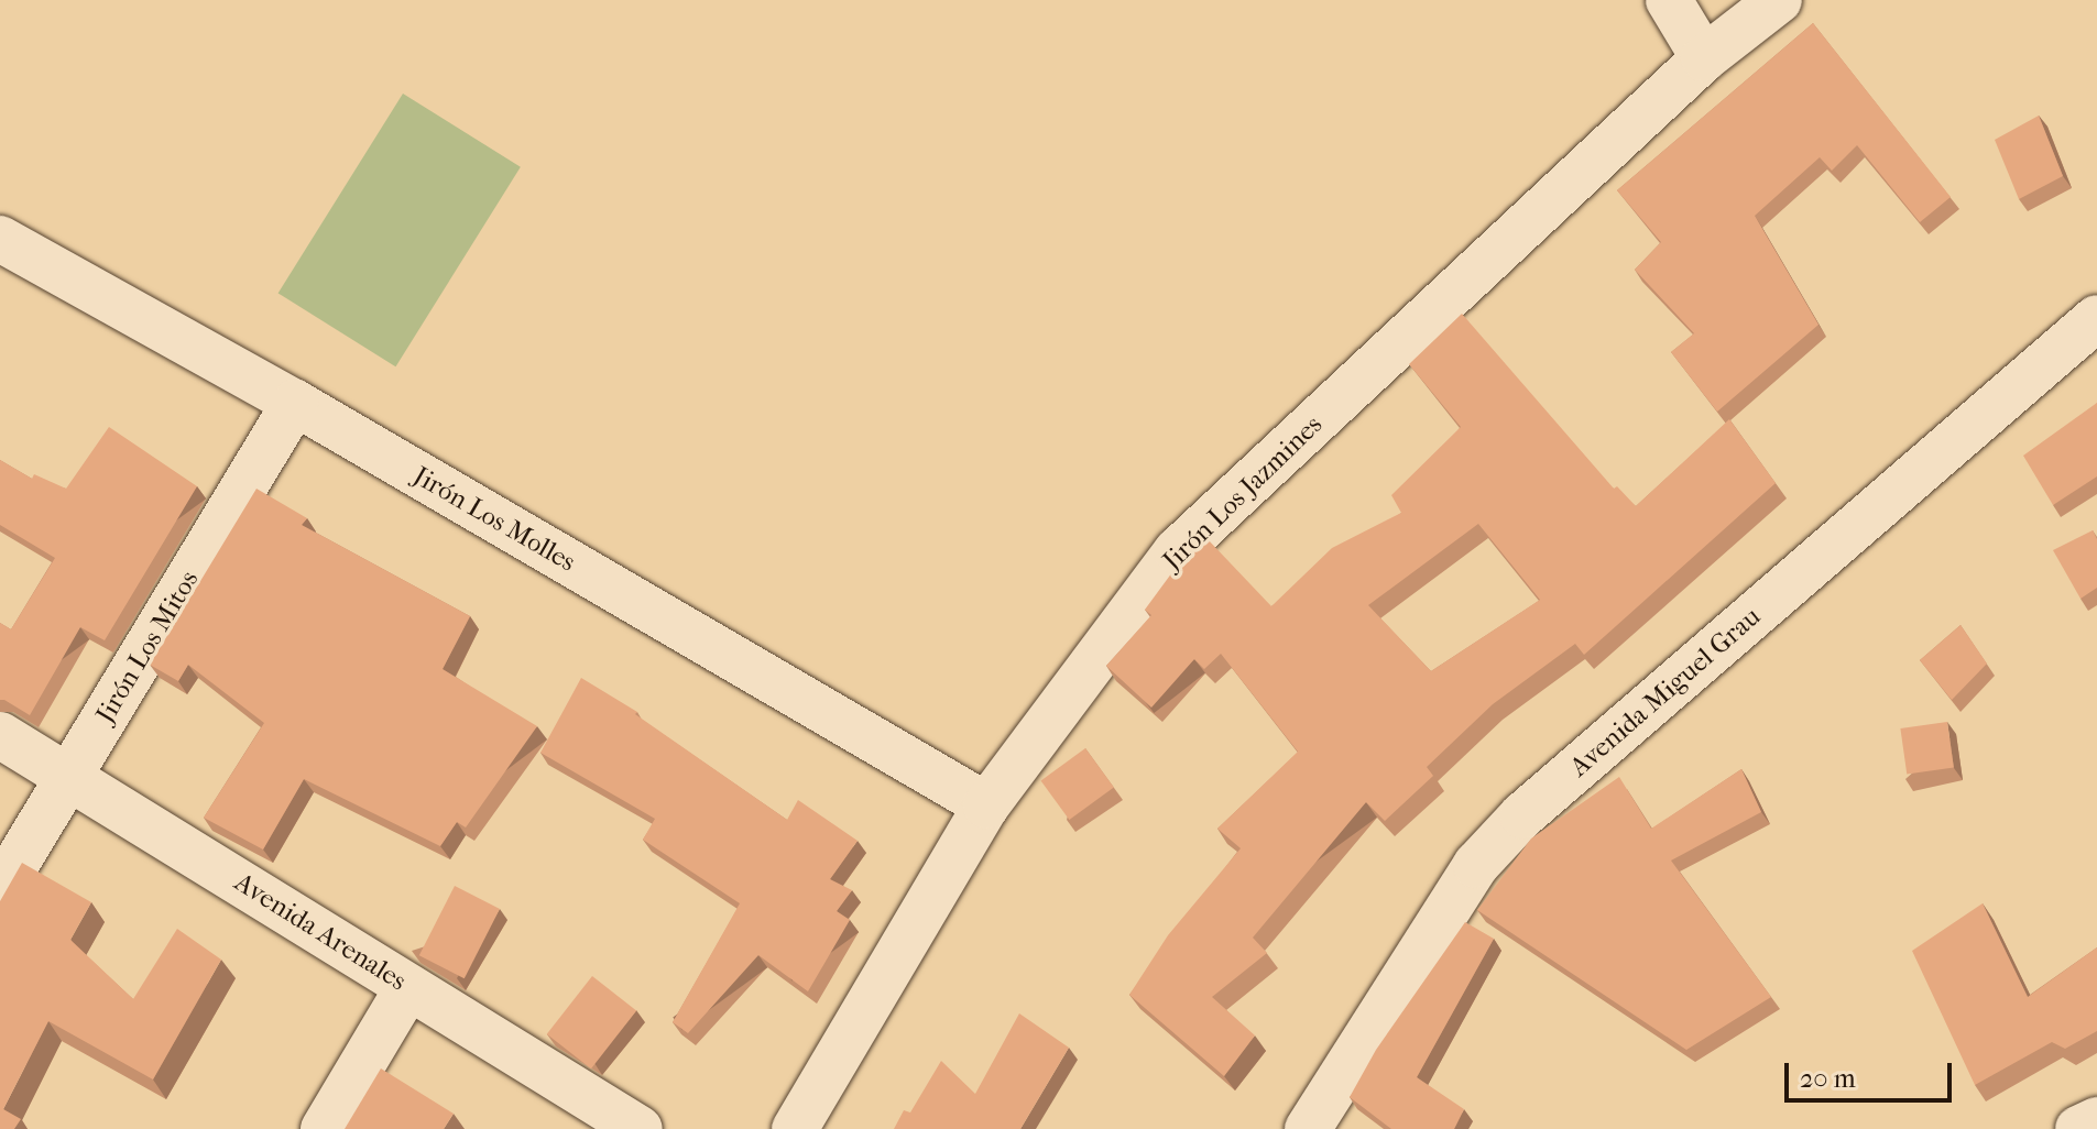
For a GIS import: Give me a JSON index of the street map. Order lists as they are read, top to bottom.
{
  "streets": {
    "street": [
      "Jirón Los Jazmines",
      "Jirón Los Molles",
      "Jirón Los Mitos",
      "Avenida Miguel Grau",
      "Avenida Arenales"
    ]
  },
  "crossings": [
    ["Jirón Los Jazmines", "Jirón Los Molles"],
    ["Jirón Los Molles", "Jirón Los Mitos"],
    ["Jirón Los Mitos", "Avenida Arenales"]
  ],
  "scale_bar": "20 m"
}
